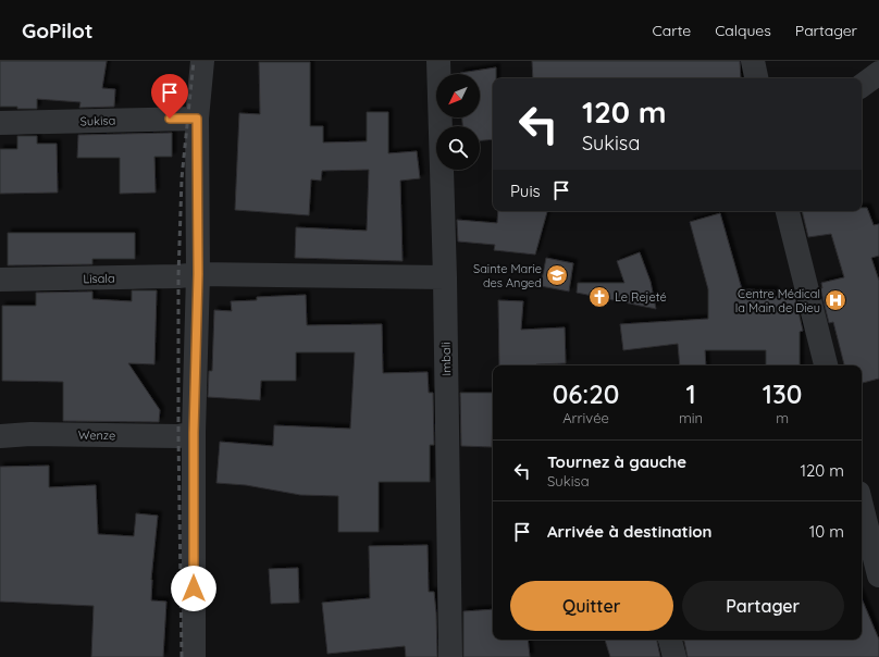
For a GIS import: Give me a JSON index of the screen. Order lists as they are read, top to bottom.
{
  "streets": {
    "street": [
      "Sukisa",
      "Lisala",
      "Imbali",
      "Wenze"
    ]
  },
  "crossings": [
    ["Lisala", "Imbali"]
  ],
  "places": {
    "school or university": ["Sainte Marie des Anged"],
    "church": ["Le Rejeté"],
    "hospital": ["Centre Médical la Main de Dieu"]
  },
  "north": "bottom left",
  "page": {
    "header": "GoPilot",
    "nav": ["Carte", "Calques", "Partager"],
    "turn": ["120 m", "Sukisa"],
    "then": "Puis",
    "eta": [
      "06:20",
      "Arrivée",
      "1",
      "min",
      "130",
      "m"
    ],
    "list": [
      {
        "name": "Tournez à gauche",
        "note": "Sukisa",
        "value": "120 m"
      },
      {
        "name": "Arrivée à destination",
        "value": "10 m"
      }
    ],
    "buttons": ["Quitter", "Partager"]
  }
}
